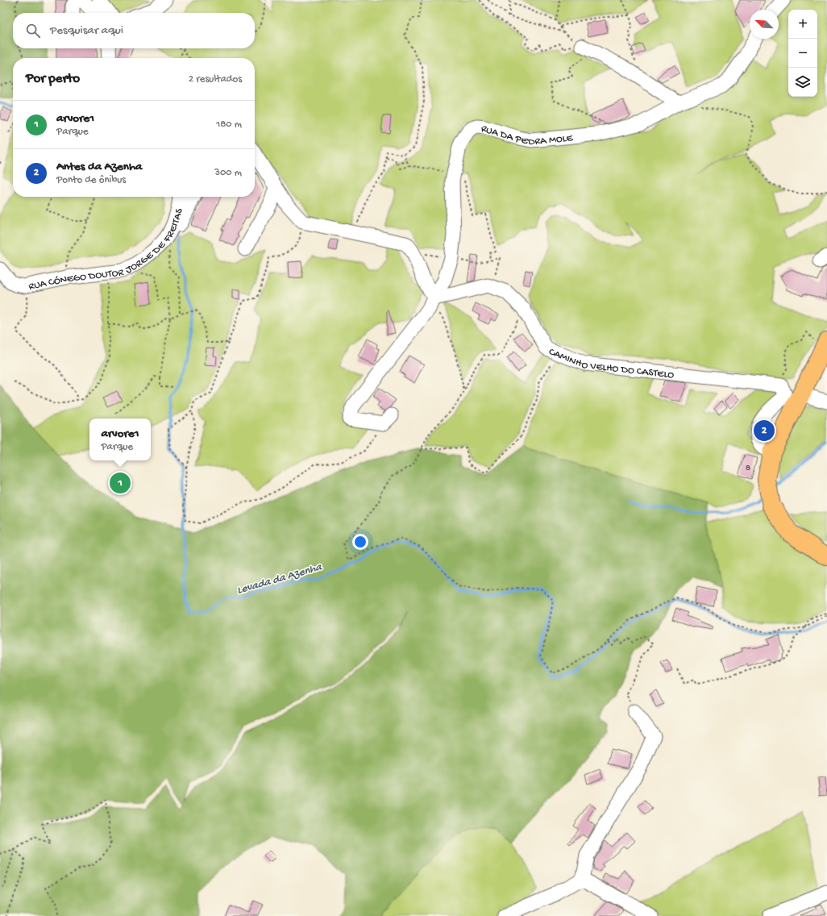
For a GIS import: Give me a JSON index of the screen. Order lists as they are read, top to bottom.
{
  "streets": {
    "street": ["RUA DA PEDRA MOLE", "RUA CÓNEGO DOUTOR JORGE DE FREITAS", "CAMINHO VELHO DO CASTELO"]
  },
  "water": ["Levada da Azenha"],
  "house_numbers": ["8"],
  "north": "top left",
  "page": {
    "map_buttons": ["+", "−"],
    "search": "Pesquisar aqui",
    "heading": ["Por perto", "2 resultados"],
    "list": [
      {
        "mark": "1",
        "name": "arvore1",
        "note": "Parque",
        "value": "180 m"
      },
      {
        "mark": "2",
        "name": "Antes da Azenha",
        "note": "Ponto de ônibus",
        "value": "300 m"
      }
    ],
    "popup": ["arvore1", "Parque"],
    "pins": ["2", "1"]
  }
}
